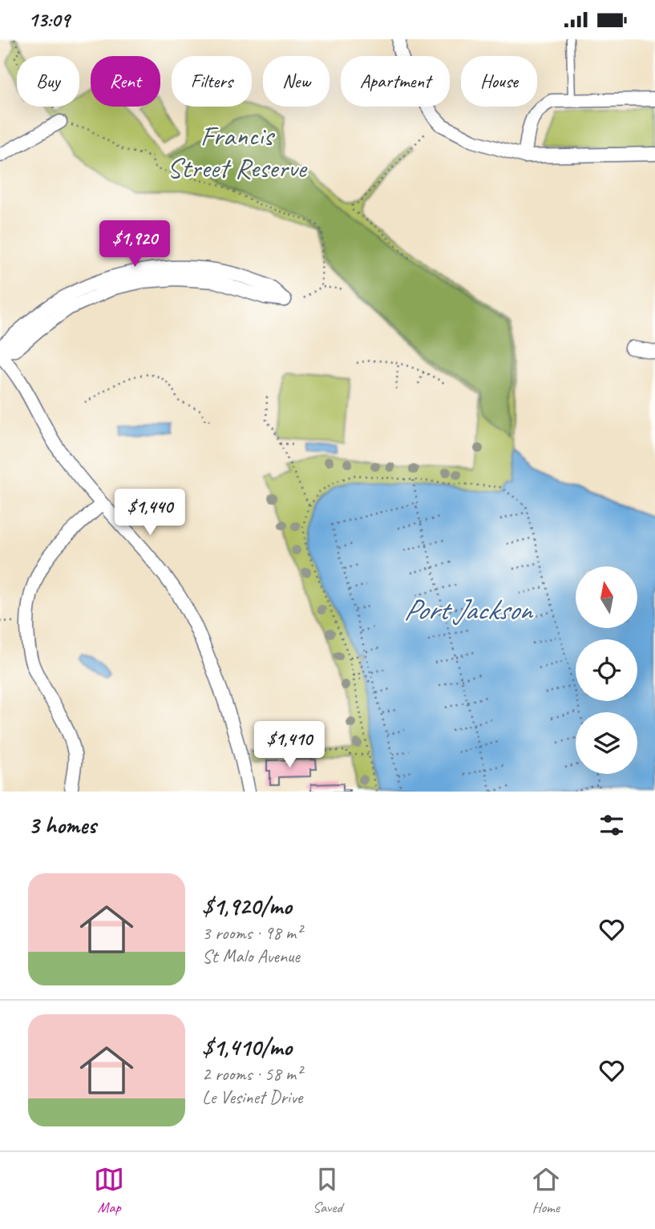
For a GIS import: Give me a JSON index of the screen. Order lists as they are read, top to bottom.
{
  "water": ["Port Jackson"],
  "parks": ["Francis Street Reserve"],
  "north": "top",
  "page": {
    "status": "13:09",
    "chip": [
      "Buy",
      "Rent",
      "Filters",
      "New",
      "Apartment",
      "House"
    ],
    "price": ["$1,920", "$1,440", "$1,410"],
    "heading": "3 homes",
    "list": [
      {
        "name": "$1,920/mo",
        "note": "3 rooms · 98 m² · St Malo Avenue"
      },
      {
        "name": "$1,410/mo",
        "note": "2 rooms · 58 m² · Le Vesinet Drive"
      }
    ],
    "tabs": ["Map", "Saved", "Home"]
  }
}
